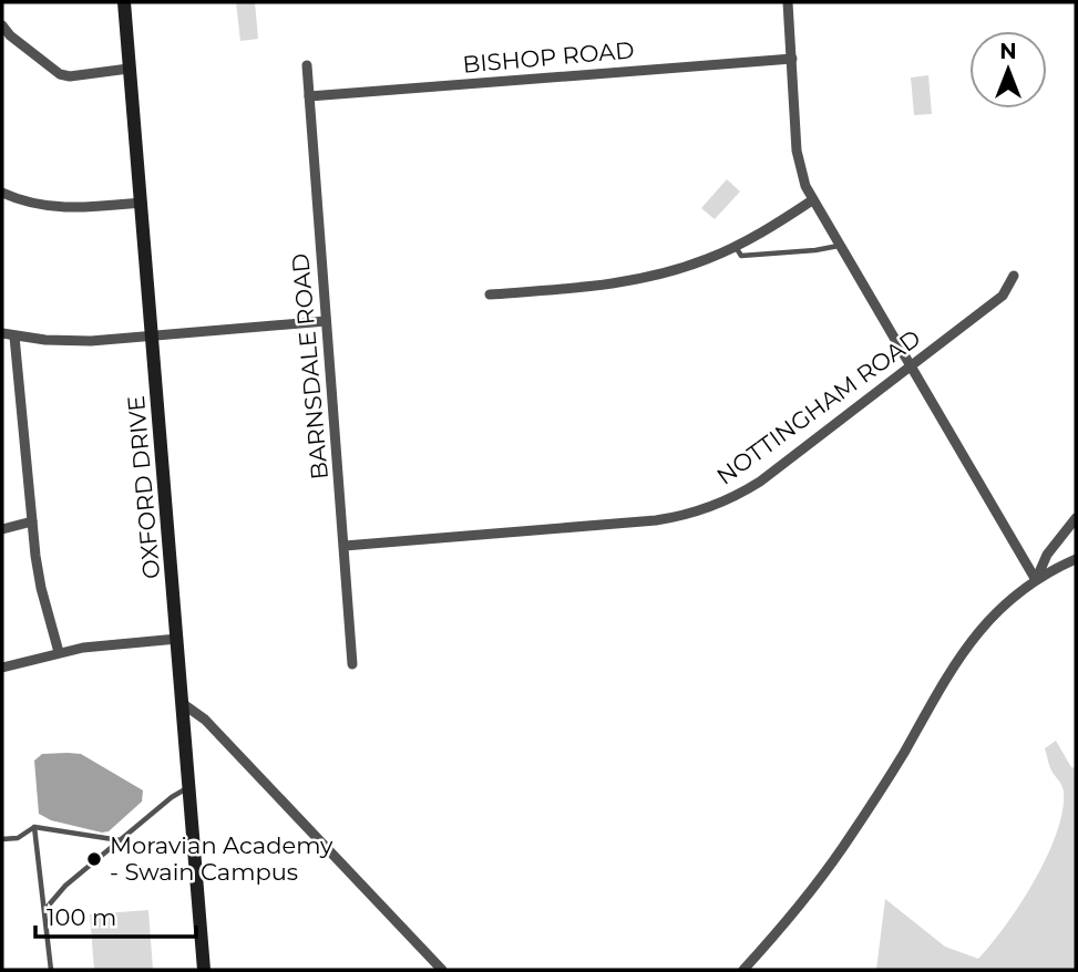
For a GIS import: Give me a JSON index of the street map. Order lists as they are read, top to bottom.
{
  "streets": {
    "main road": ["OXFORD DRIVE"],
    "street": ["BISHOP ROAD", "BARNSDALE ROAD", "NOTTINGHAM ROAD"]
  },
  "crossings": [
    ["BISHOP ROAD", "BARNSDALE ROAD"],
    ["BARNSDALE ROAD", "NOTTINGHAM ROAD"]
  ],
  "places": ["Moravian Academy - Swain Campus"],
  "scale_bar": "100 m",
  "north": "top"
}
